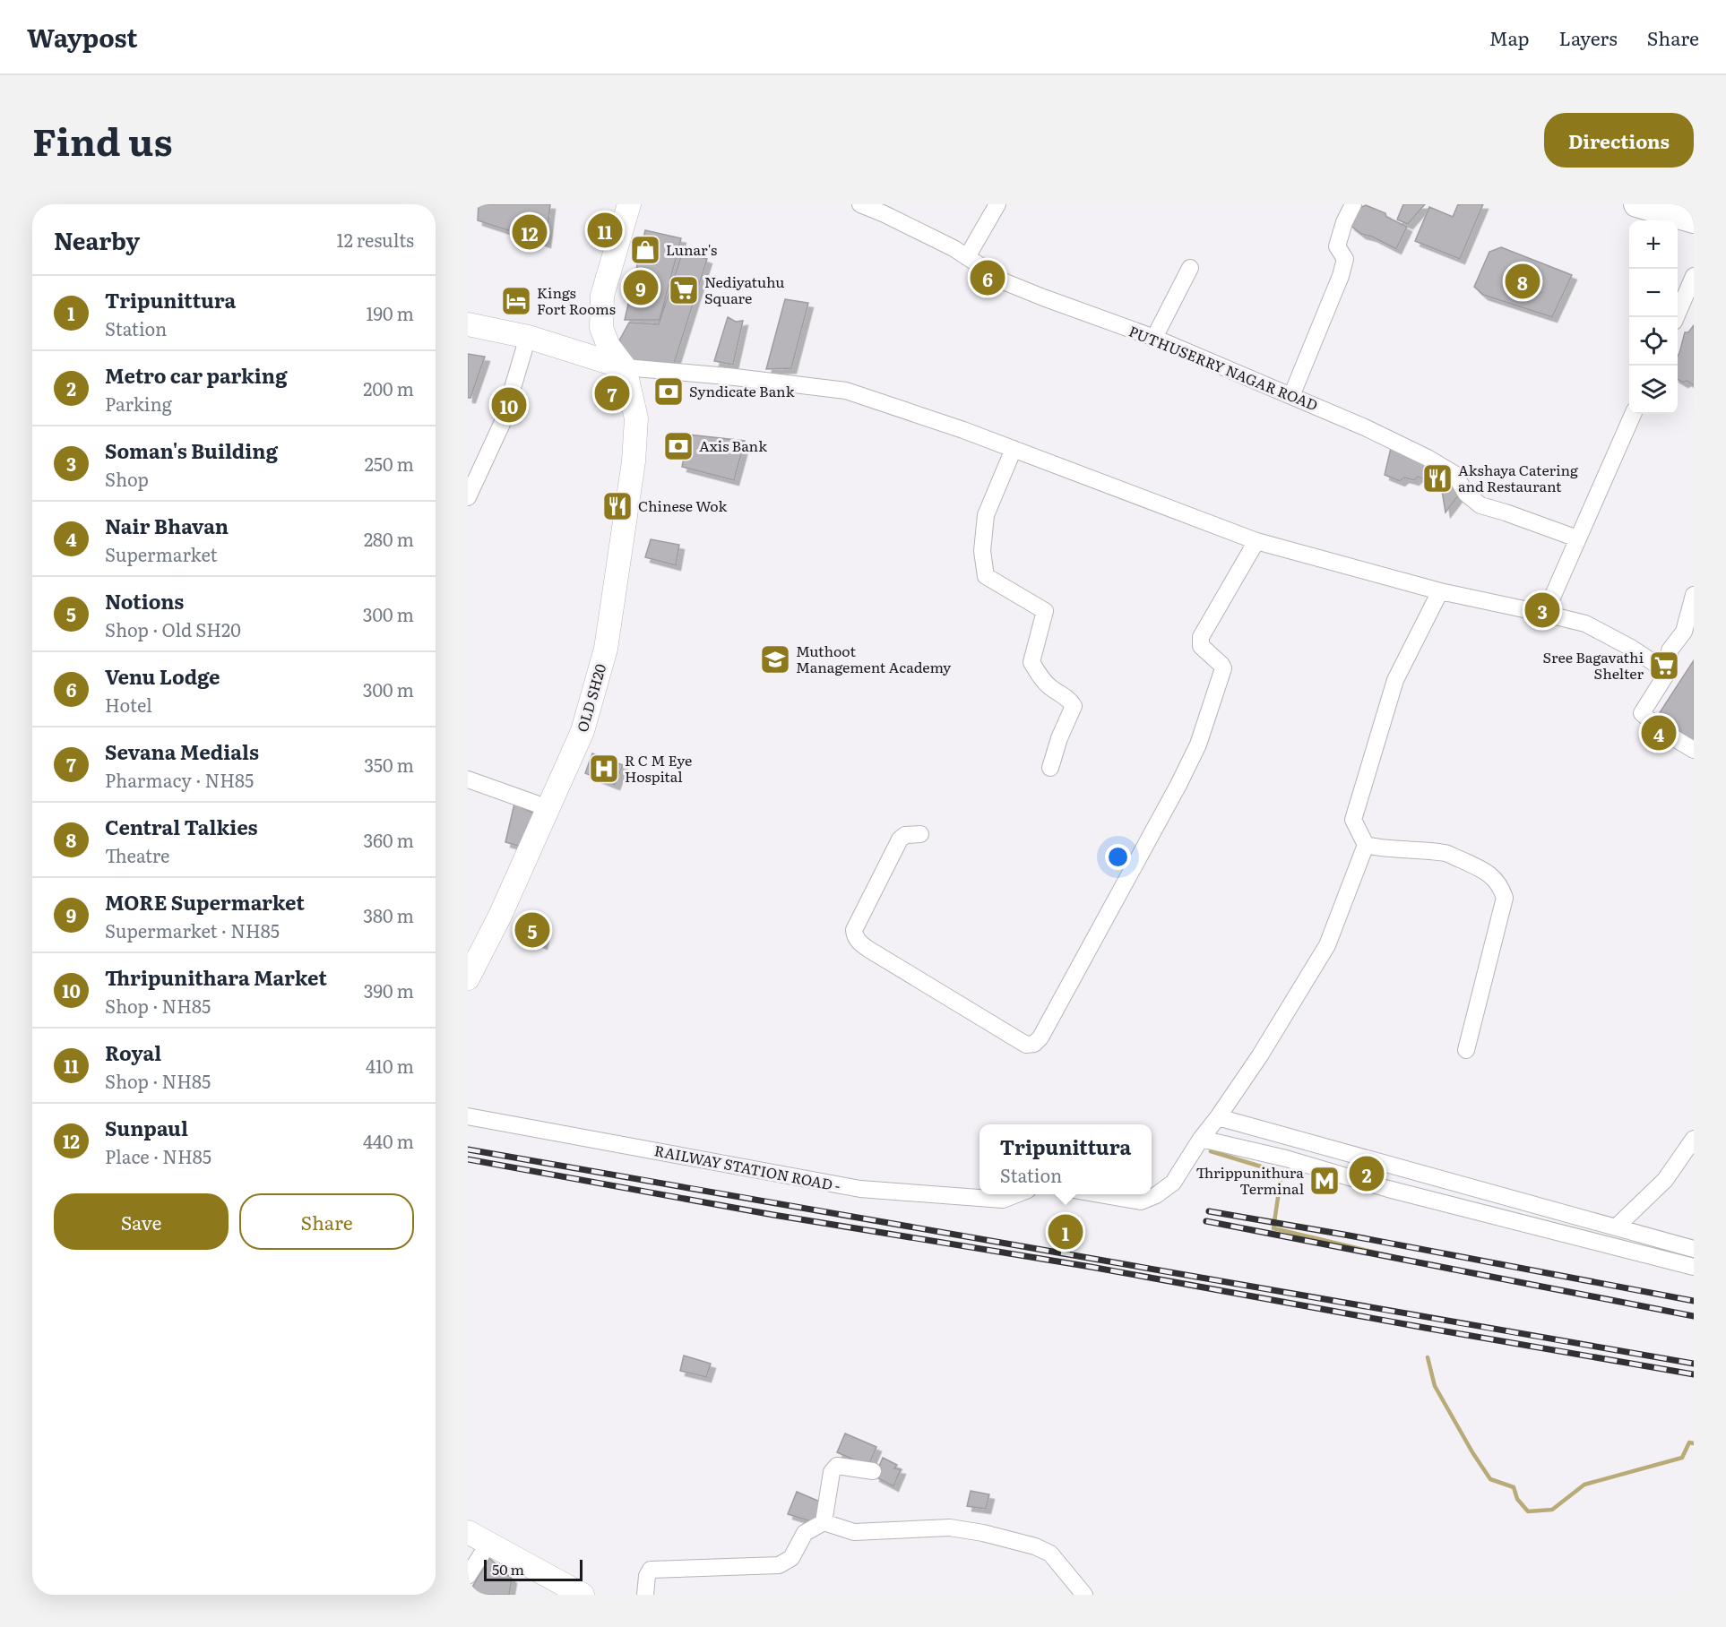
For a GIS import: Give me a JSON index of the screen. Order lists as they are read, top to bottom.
{
  "streets": {
    "main road": ["OLD SH20"],
    "street": ["PUTHUSERRY NAGAR ROAD", "RAILWAY STATION ROAD -"]
  },
  "places": {
    "shop": ["Lunar's"],
    "supermarket": ["Nediyatuhu Square", "Sree Bagavathi Shelter"],
    "hotel": ["Kings Fort Rooms"],
    "bank": ["Syndicate Bank", "Axis Bank"],
    "restaurant": ["Akshaya Catering and Restaurant", "Chinese Wok"],
    "school or university": ["Muthoot Management Academy"],
    "hospital": ["R C M Eye Hospital"],
    "metro station": ["Thrippunithura Terminal"]
  },
  "scale_bar": "50 m",
  "page": {
    "header": "Waypost",
    "nav": ["Map", "Layers", "Share"],
    "title": "Find us",
    "buttons": [
      "Directions",
      ["Save", "Share"]
    ],
    "heading": ["Nearby", "12 results"],
    "pins": [
      "11",
      "12",
      "6",
      "8",
      "9",
      "7",
      "10",
      "3",
      "4",
      "5",
      "2",
      "1"
    ],
    "map_buttons": ["+", "−"],
    "list": [
      {
        "mark": "1",
        "name": "Tripunittura",
        "note": "Station",
        "value": "190 m"
      },
      {
        "mark": "2",
        "name": "Metro car parking",
        "note": "Parking",
        "value": "200 m"
      },
      {
        "mark": "3",
        "name": "Soman's Building",
        "note": "Shop",
        "value": "250 m"
      },
      {
        "mark": "4",
        "name": "Nair Bhavan",
        "note": "Supermarket",
        "value": "280 m"
      },
      {
        "mark": "5",
        "name": "Notions",
        "note": "Shop · Old SH20",
        "value": "300 m"
      },
      {
        "mark": "6",
        "name": "Venu Lodge",
        "note": "Hotel",
        "value": "300 m"
      },
      {
        "mark": "7",
        "name": "Sevana Medials",
        "note": "Pharmacy · NH85",
        "value": "350 m"
      },
      {
        "mark": "8",
        "name": "Central Talkies",
        "note": "Theatre",
        "value": "360 m"
      },
      {
        "mark": "9",
        "name": "MORE Supermarket",
        "note": "Supermarket · NH85",
        "value": "380 m"
      },
      {
        "mark": "10",
        "name": "Thripunithara Market",
        "note": "Shop · NH85",
        "value": "390 m"
      },
      {
        "mark": "11",
        "name": "Royal",
        "note": "Shop · NH85",
        "value": "410 m"
      },
      {
        "mark": "12",
        "name": "Sunpaul",
        "note": "Place · NH85",
        "value": "440 m"
      }
    ],
    "popup": ["Tripunittura", "Station"],
    "scale": "50 m"
  }
}
